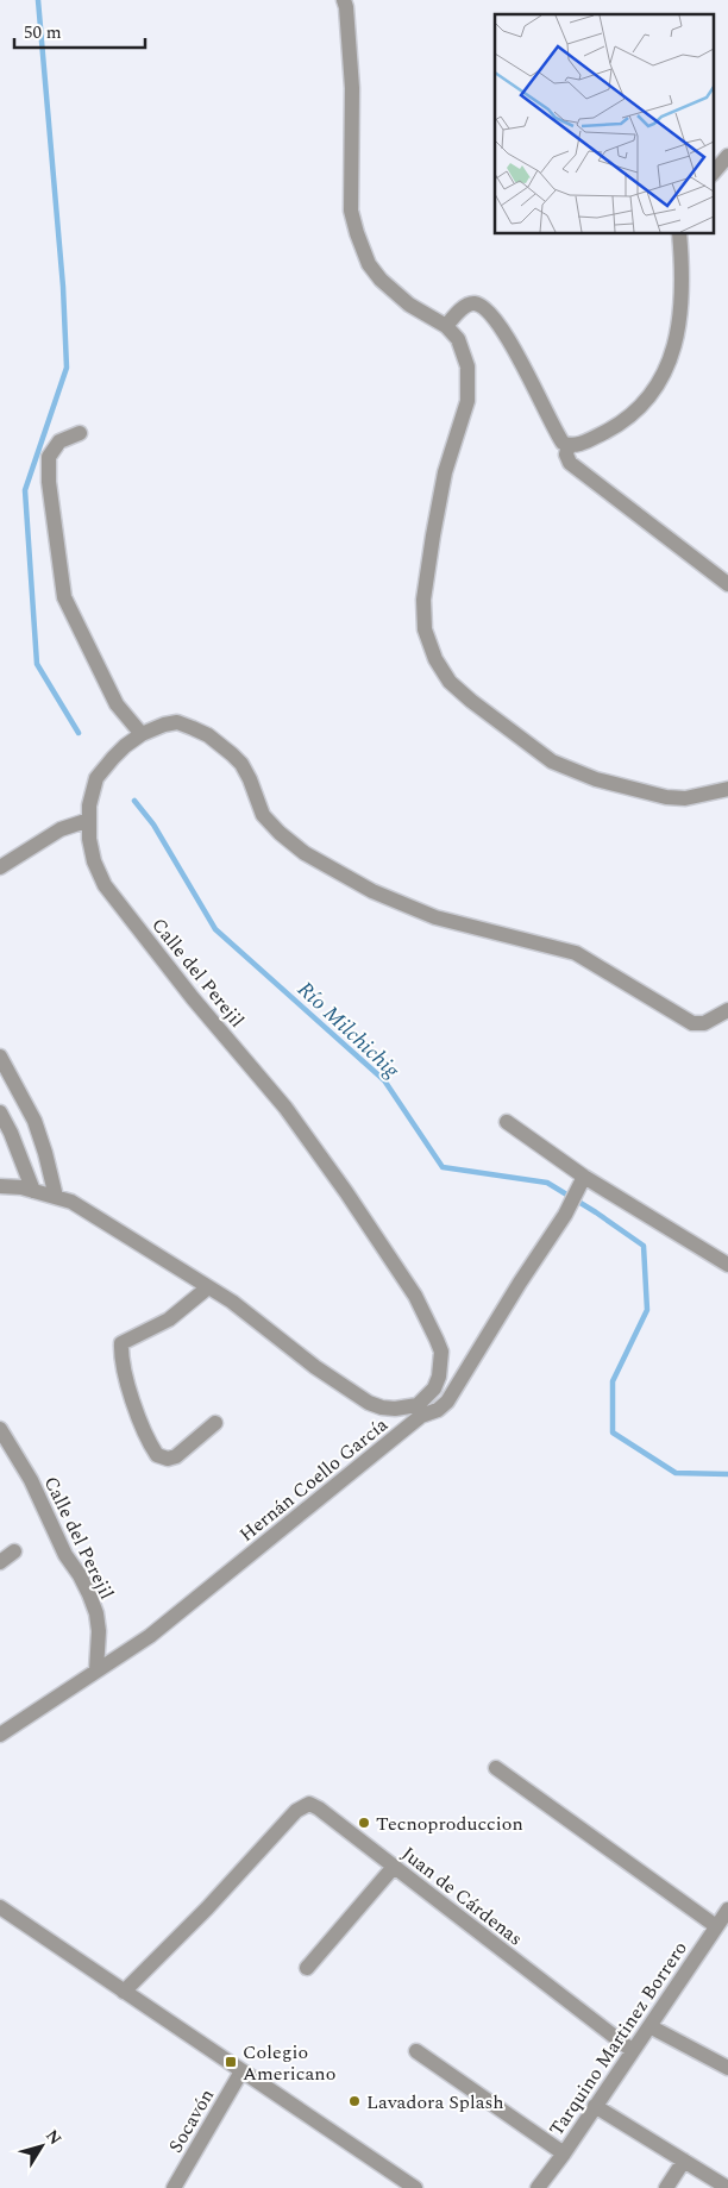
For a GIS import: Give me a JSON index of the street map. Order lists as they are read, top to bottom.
{
  "streets": {
    "street": [
      "Calle del Perejil",
      "Hernán Coello García",
      "Juan de Cárdenas",
      "Tarquino Martinez Borrero",
      "Socavón"
    ]
  },
  "crossings": [
    ["Calle del Perejil", "Hernán Coello García"],
    ["Juan de Cárdenas", "Tarquino Martinez Borrero"]
  ],
  "water": ["Río Milchichig"],
  "places": {
    "other": ["Tecnoproduccion", "Lavadora Splash"],
    "transit": ["Colegio Americano"]
  },
  "scale_bar": "50 m",
  "north": "top right"
}
